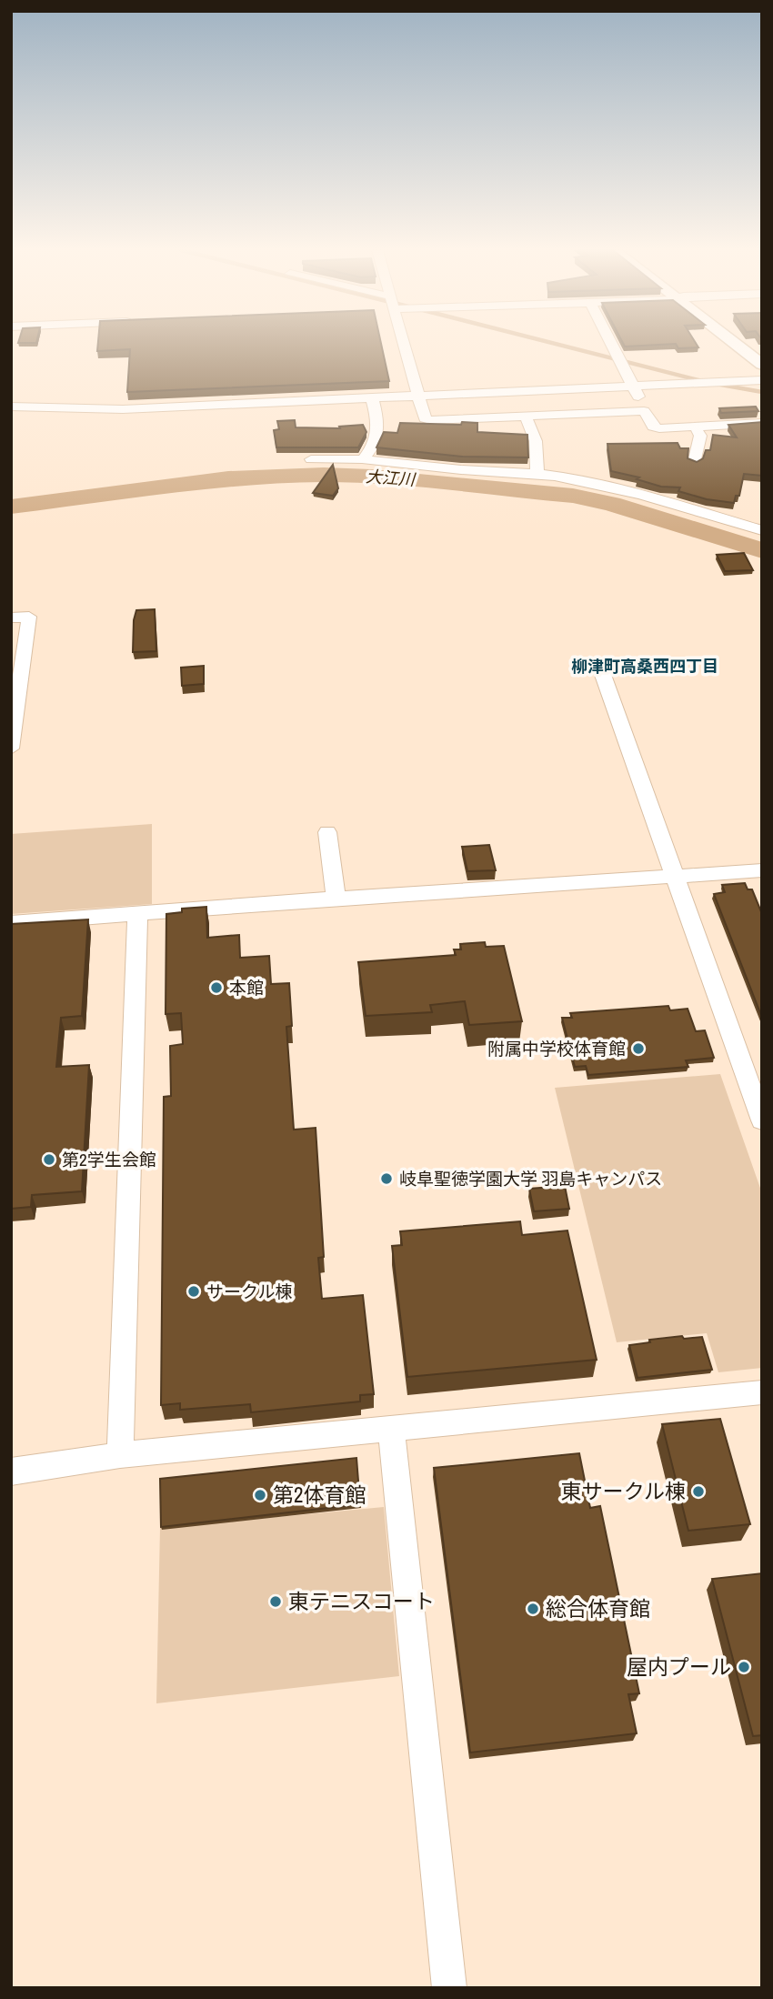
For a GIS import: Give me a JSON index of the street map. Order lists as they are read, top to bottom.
{
  "districts": ["柳津町高桑西四丁目"],
  "water": ["大江川"],
  "places": [
    "本館",
    "附属中学校体育館",
    "第2学生会館",
    "岐阜聖徳学園大学 羽島キャンパス",
    "サークル棟",
    "東サークル棟",
    "第2体育館",
    "東テニスコート",
    "総合体育館",
    "屋内プール"
  ]
}
